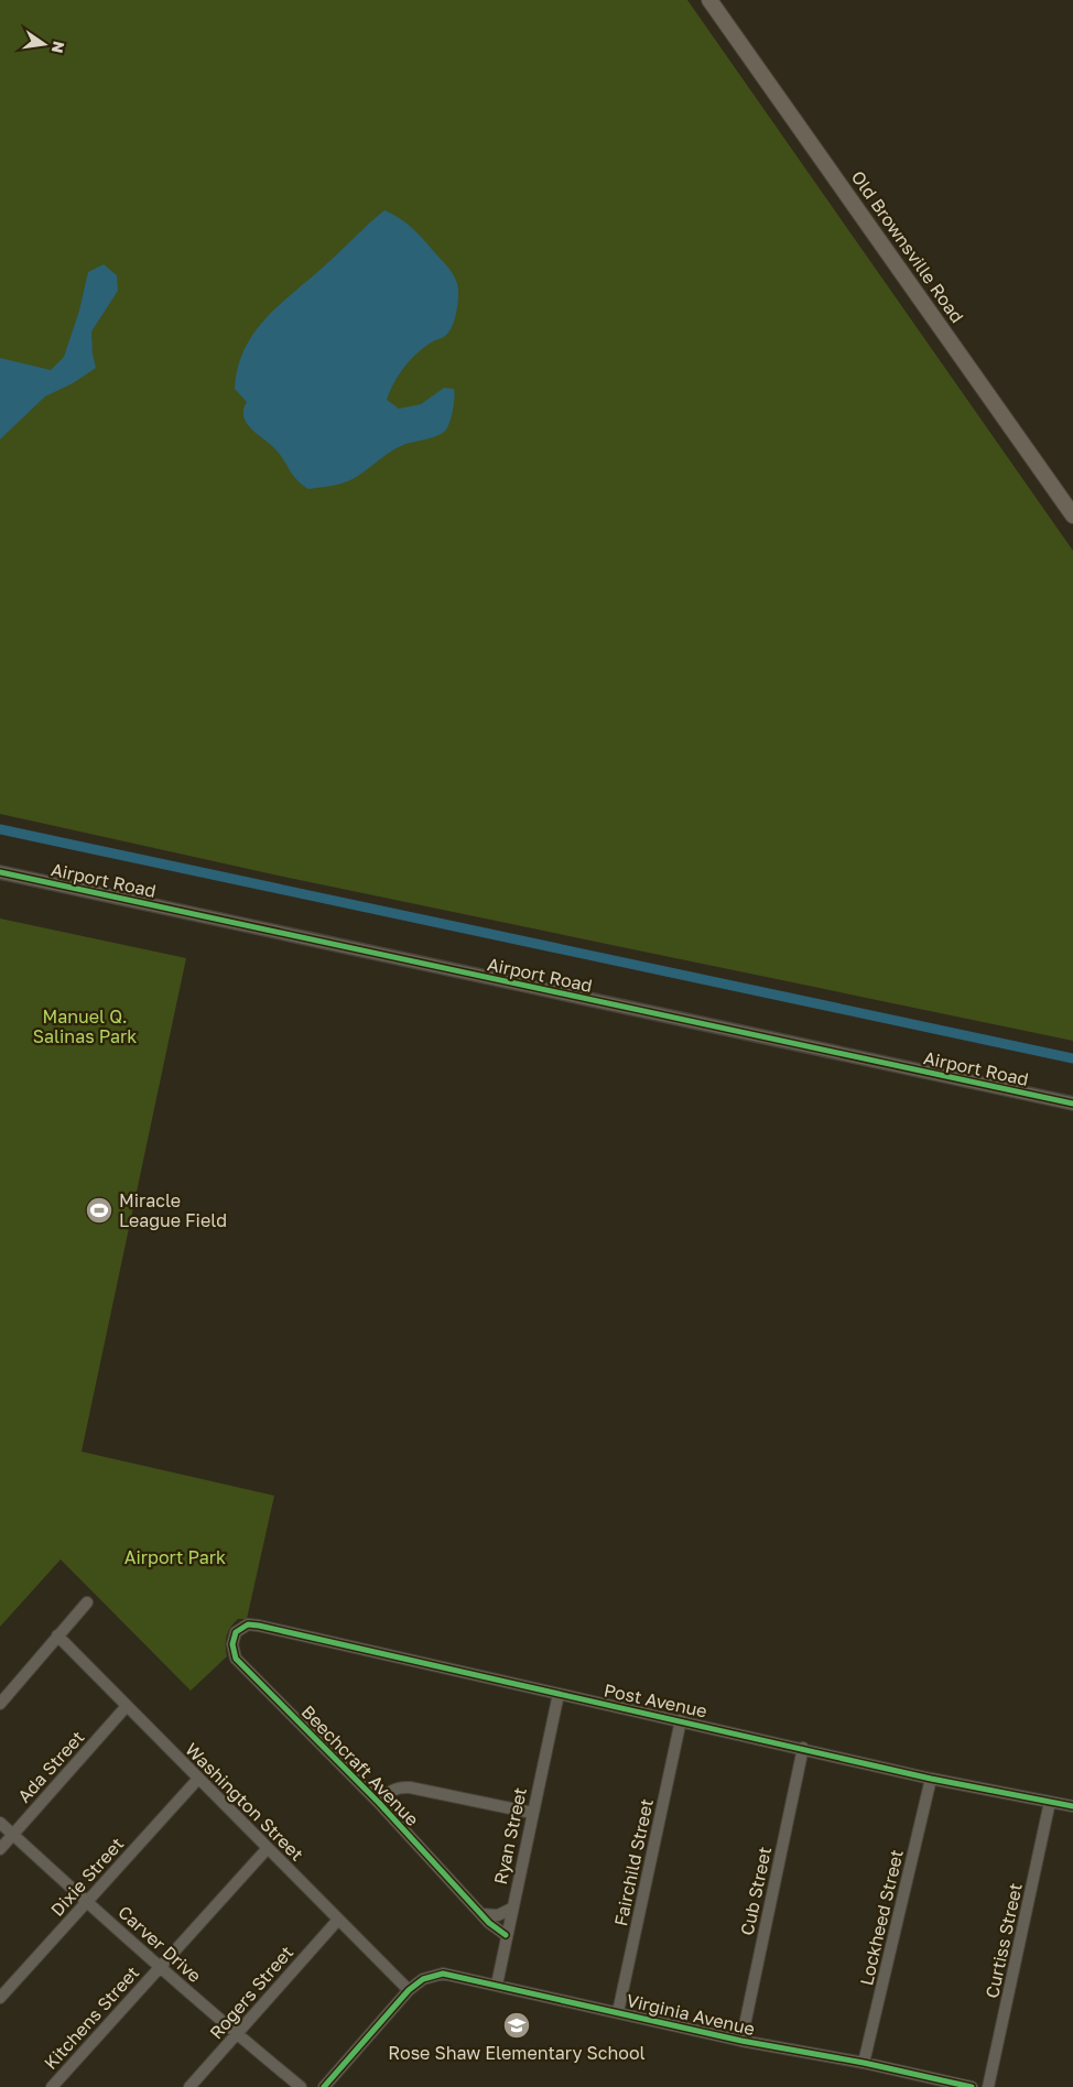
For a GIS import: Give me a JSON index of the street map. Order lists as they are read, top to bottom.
{
  "streets": {
    "main road": ["Old Brownsville Road"],
    "street": [
      "Airport Road",
      "Post Avenue",
      "Beechcraft Avenue",
      "Ada Street",
      "Washington Street",
      "Ryan Street",
      "Fairchild Street",
      "Dixie Street",
      "Cub Street",
      "Lockheed Street",
      "Curtiss Street",
      "Carver Drive",
      "Rogers Street",
      "Virginia Avenue",
      "Kitchens Street"
    ]
  },
  "crossings": [
    ["Post Avenue", "Beechcraft Avenue"],
    ["Post Avenue", "Ryan Street"],
    ["Post Avenue", "Fairchild Street"],
    ["Post Avenue", "Cub Street"],
    ["Post Avenue", "Lockheed Street"],
    ["Post Avenue", "Curtiss Street"],
    ["Beechcraft Avenue", "Ryan Street"],
    ["Ada Street", "Washington Street"],
    ["Ada Street", "Carver Drive"],
    ["Washington Street", "Dixie Street"],
    ["Washington Street", "Rogers Street"],
    ["Washington Street", "Virginia Avenue"],
    ["Washington Street", "Kitchens Street"],
    ["Ryan Street", "Virginia Avenue"],
    ["Fairchild Street", "Virginia Avenue"],
    ["Dixie Street", "Carver Drive"],
    ["Cub Street", "Virginia Avenue"],
    ["Lockheed Street", "Virginia Avenue"],
    ["Carver Drive", "Rogers Street"],
    ["Carver Drive", "Kitchens Street"]
  ],
  "parks": ["Manuel Q. Salinas Park", "Airport Park"],
  "places": {
    "sports": ["Miracle League Field"],
    "school or university": ["Rose Shaw Elementary School"]
  },
  "north": "right"
}
